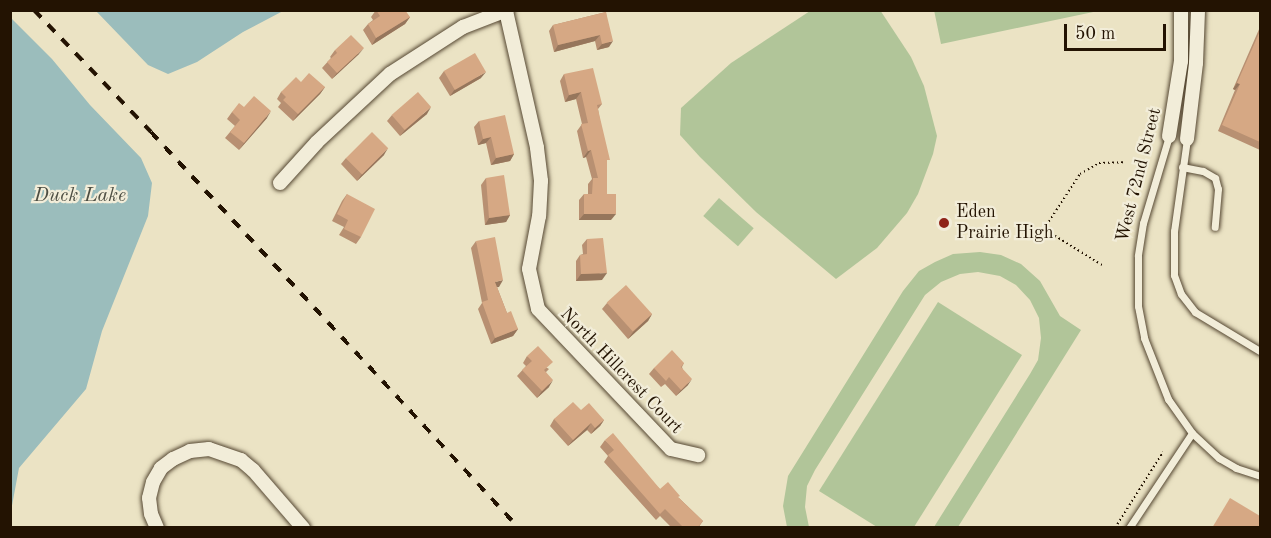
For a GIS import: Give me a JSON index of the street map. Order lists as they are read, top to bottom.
{
  "streets": {
    "street": ["West 72nd Street", "North Hillcrest Court"]
  },
  "water": ["Duck Lake"],
  "places": ["Eden Prairie High"],
  "scale_bar": "50 m"
}
